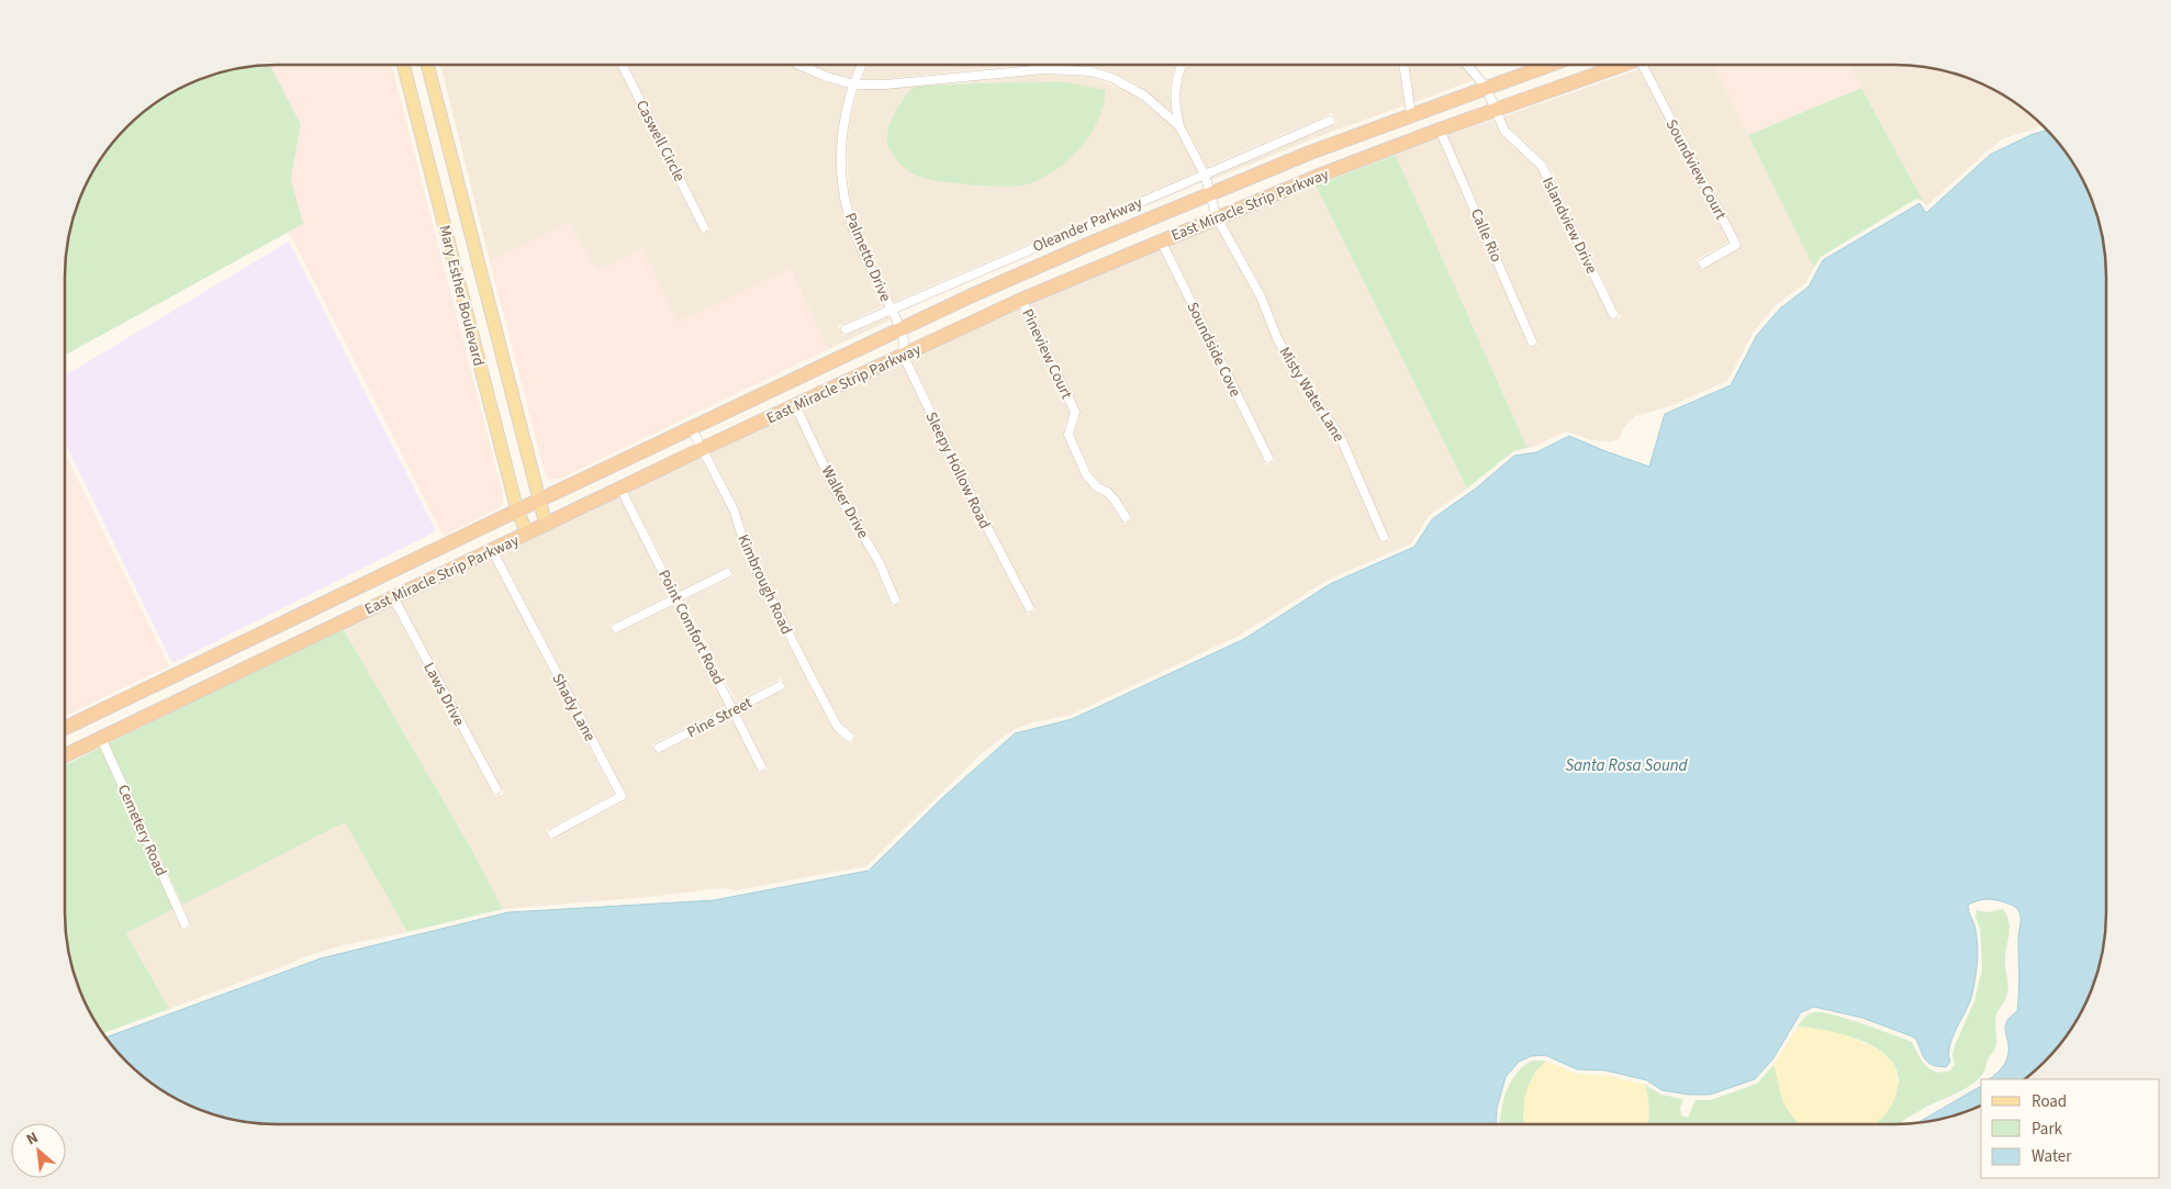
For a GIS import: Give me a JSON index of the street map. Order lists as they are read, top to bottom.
{
  "streets": {
    "highway": ["East Miracle Strip Parkway"],
    "main road": ["Mary Esther Boulevard"],
    "street": [
      "Caswell Circle",
      "Soundview Court",
      "Oleander Parkway",
      "Islandview Drive",
      "Calle Rio",
      "Palmetto Drive",
      "Soundside Cove",
      "Pineview Court",
      "Misty Water Lane",
      "Sleepy Hollow Road",
      "Walker Drive",
      "Kimbrough Road",
      "Point Comfort Road",
      "Laws Drive",
      "Shady Lane",
      "Pine Street",
      "Cemetery Road"
    ]
  },
  "crossings": [
    ["East Miracle Strip Parkway", "Islandview Drive"],
    ["East Miracle Strip Parkway", "Calle Rio"],
    ["East Miracle Strip Parkway", "Palmetto Drive"],
    ["East Miracle Strip Parkway", "Mary Esther Boulevard"],
    ["East Miracle Strip Parkway", "Soundside Cove"],
    ["East Miracle Strip Parkway", "Pineview Court"],
    ["East Miracle Strip Parkway", "Misty Water Lane"],
    ["East Miracle Strip Parkway", "Sleepy Hollow Road"],
    ["East Miracle Strip Parkway", "Walker Drive"],
    ["East Miracle Strip Parkway", "Kimbrough Road"],
    ["East Miracle Strip Parkway", "Point Comfort Road"],
    ["East Miracle Strip Parkway", "Laws Drive"],
    ["East Miracle Strip Parkway", "Shady Lane"],
    ["East Miracle Strip Parkway", "Cemetery Road"],
    ["Oleander Parkway", "Palmetto Drive"],
    ["Oleander Parkway", "Misty Water Lane"],
    ["Palmetto Drive", "Sleepy Hollow Road"],
    ["Point Comfort Road", "Pine Street"]
  ],
  "water": ["Santa Rosa Sound"],
  "legend": ["Road", "Park", "Water"],
  "north": "top left"
}
